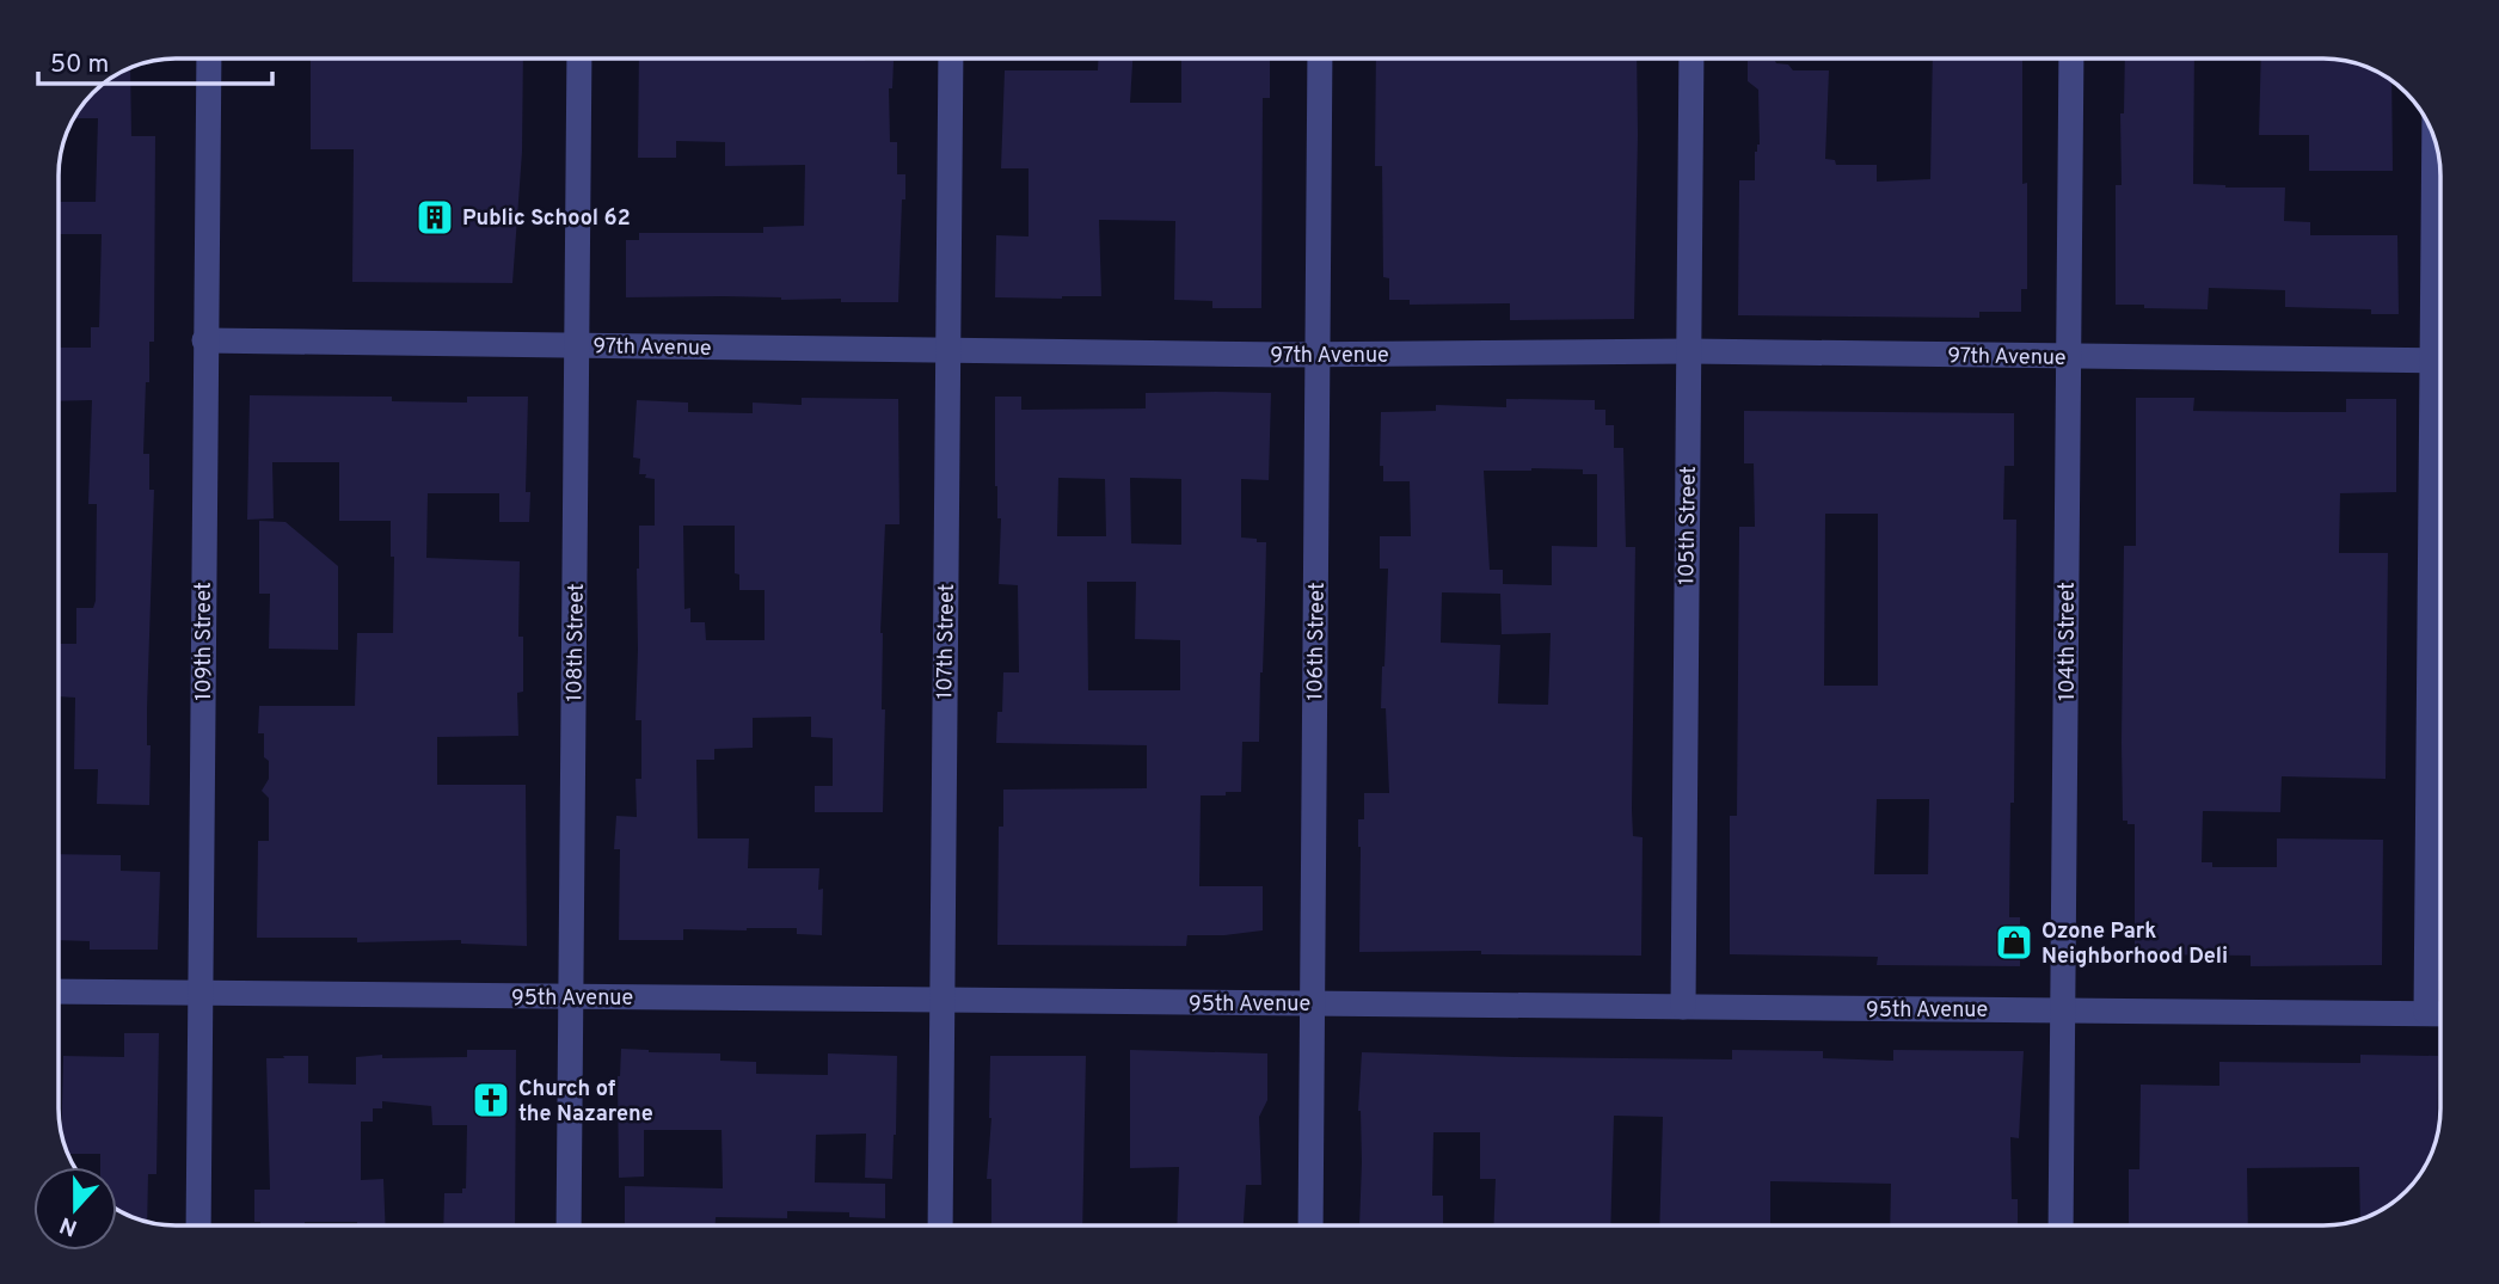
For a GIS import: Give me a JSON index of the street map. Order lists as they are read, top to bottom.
{
  "streets": {
    "street": [
      "97th Avenue",
      "105th Street",
      "109th Street",
      "107th Street",
      "106th Street",
      "104th Street",
      "108th Street",
      "95th Avenue"
    ]
  },
  "crossings": [
    ["97th Avenue", "105th Street"],
    ["97th Avenue", "109th Street"],
    ["97th Avenue", "107th Street"],
    ["97th Avenue", "106th Street"],
    ["97th Avenue", "104th Street"],
    ["97th Avenue", "108th Street"],
    ["105th Street", "95th Avenue"],
    ["109th Street", "95th Avenue"],
    ["107th Street", "95th Avenue"],
    ["106th Street", "95th Avenue"],
    ["104th Street", "95th Avenue"],
    ["108th Street", "95th Avenue"]
  ],
  "places": {
    "building": ["Public School 62"],
    "shop": ["Ozone Park Neighborhood Deli"],
    "church": ["Church of the Nazarene"]
  },
  "scale_bar": "50 m",
  "north": "bottom"
}
